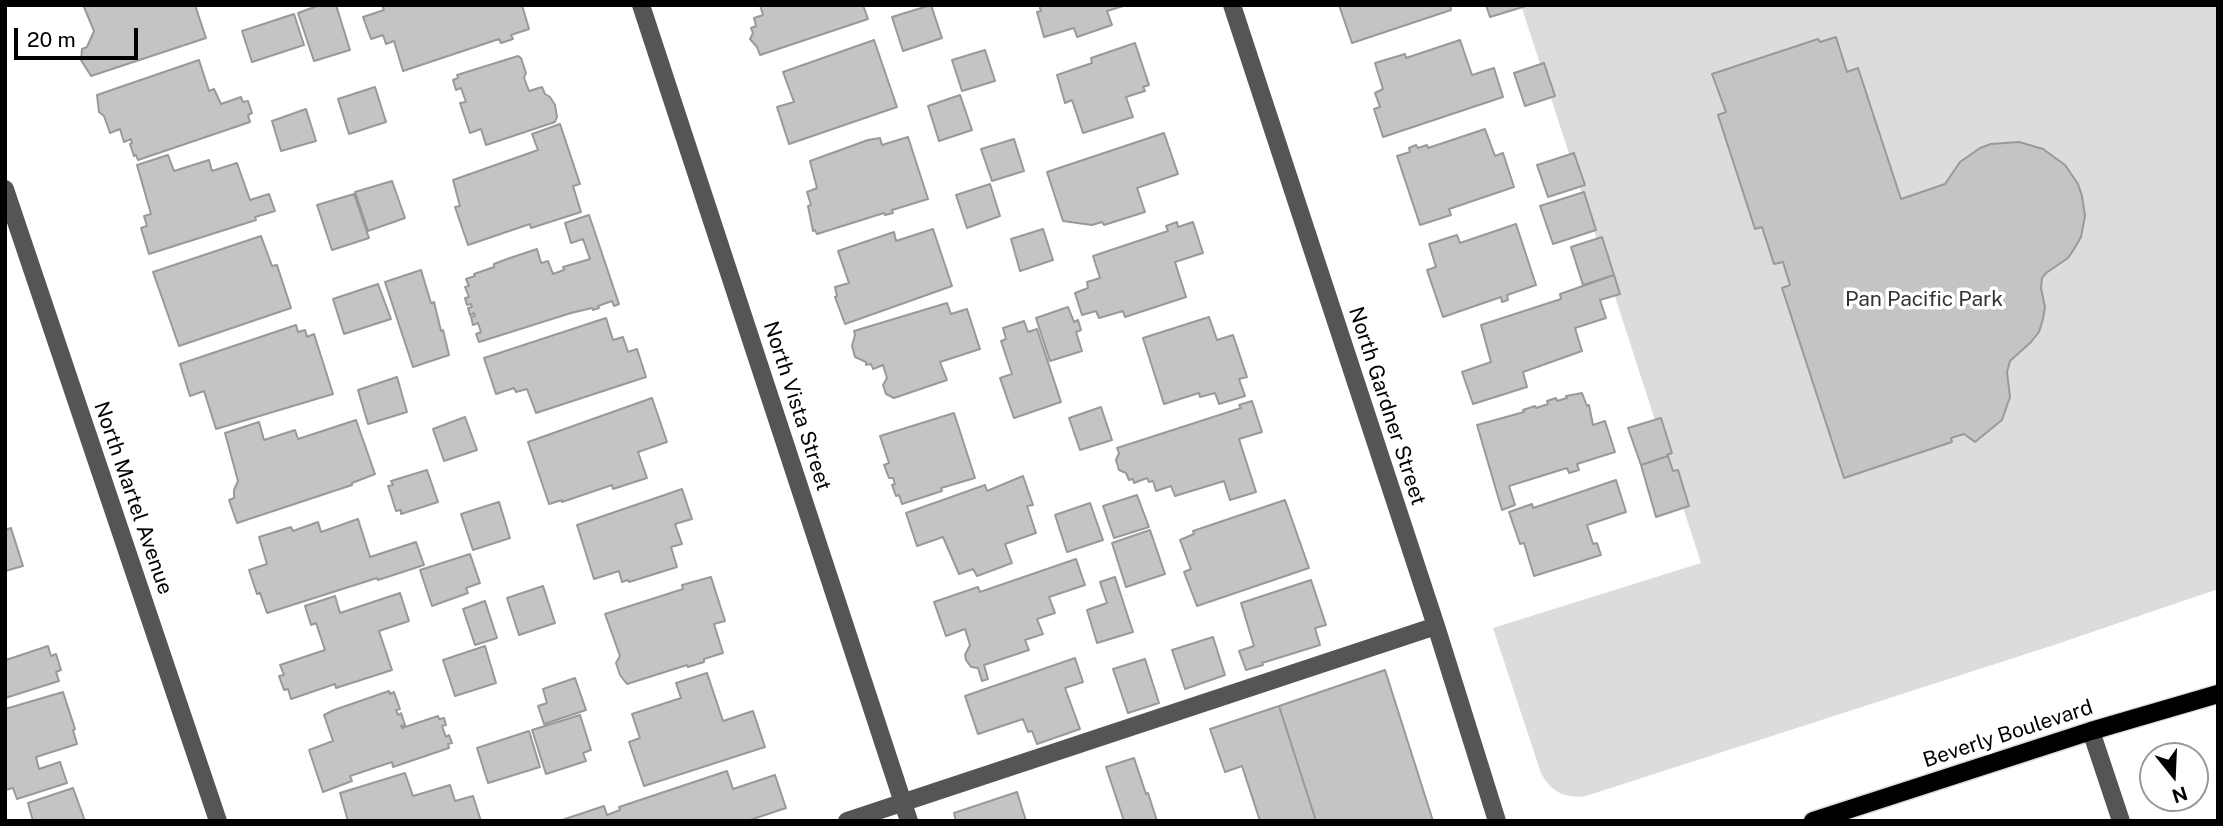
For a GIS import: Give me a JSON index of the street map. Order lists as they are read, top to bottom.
{
  "streets": {
    "main road": ["Beverly Boulevard"],
    "street": ["North Vista Street", "North Gardner Street", "North Martel Avenue"]
  },
  "parks": ["Pan Pacific Park"],
  "scale_bar": "20 m",
  "north": "bottom"
}
